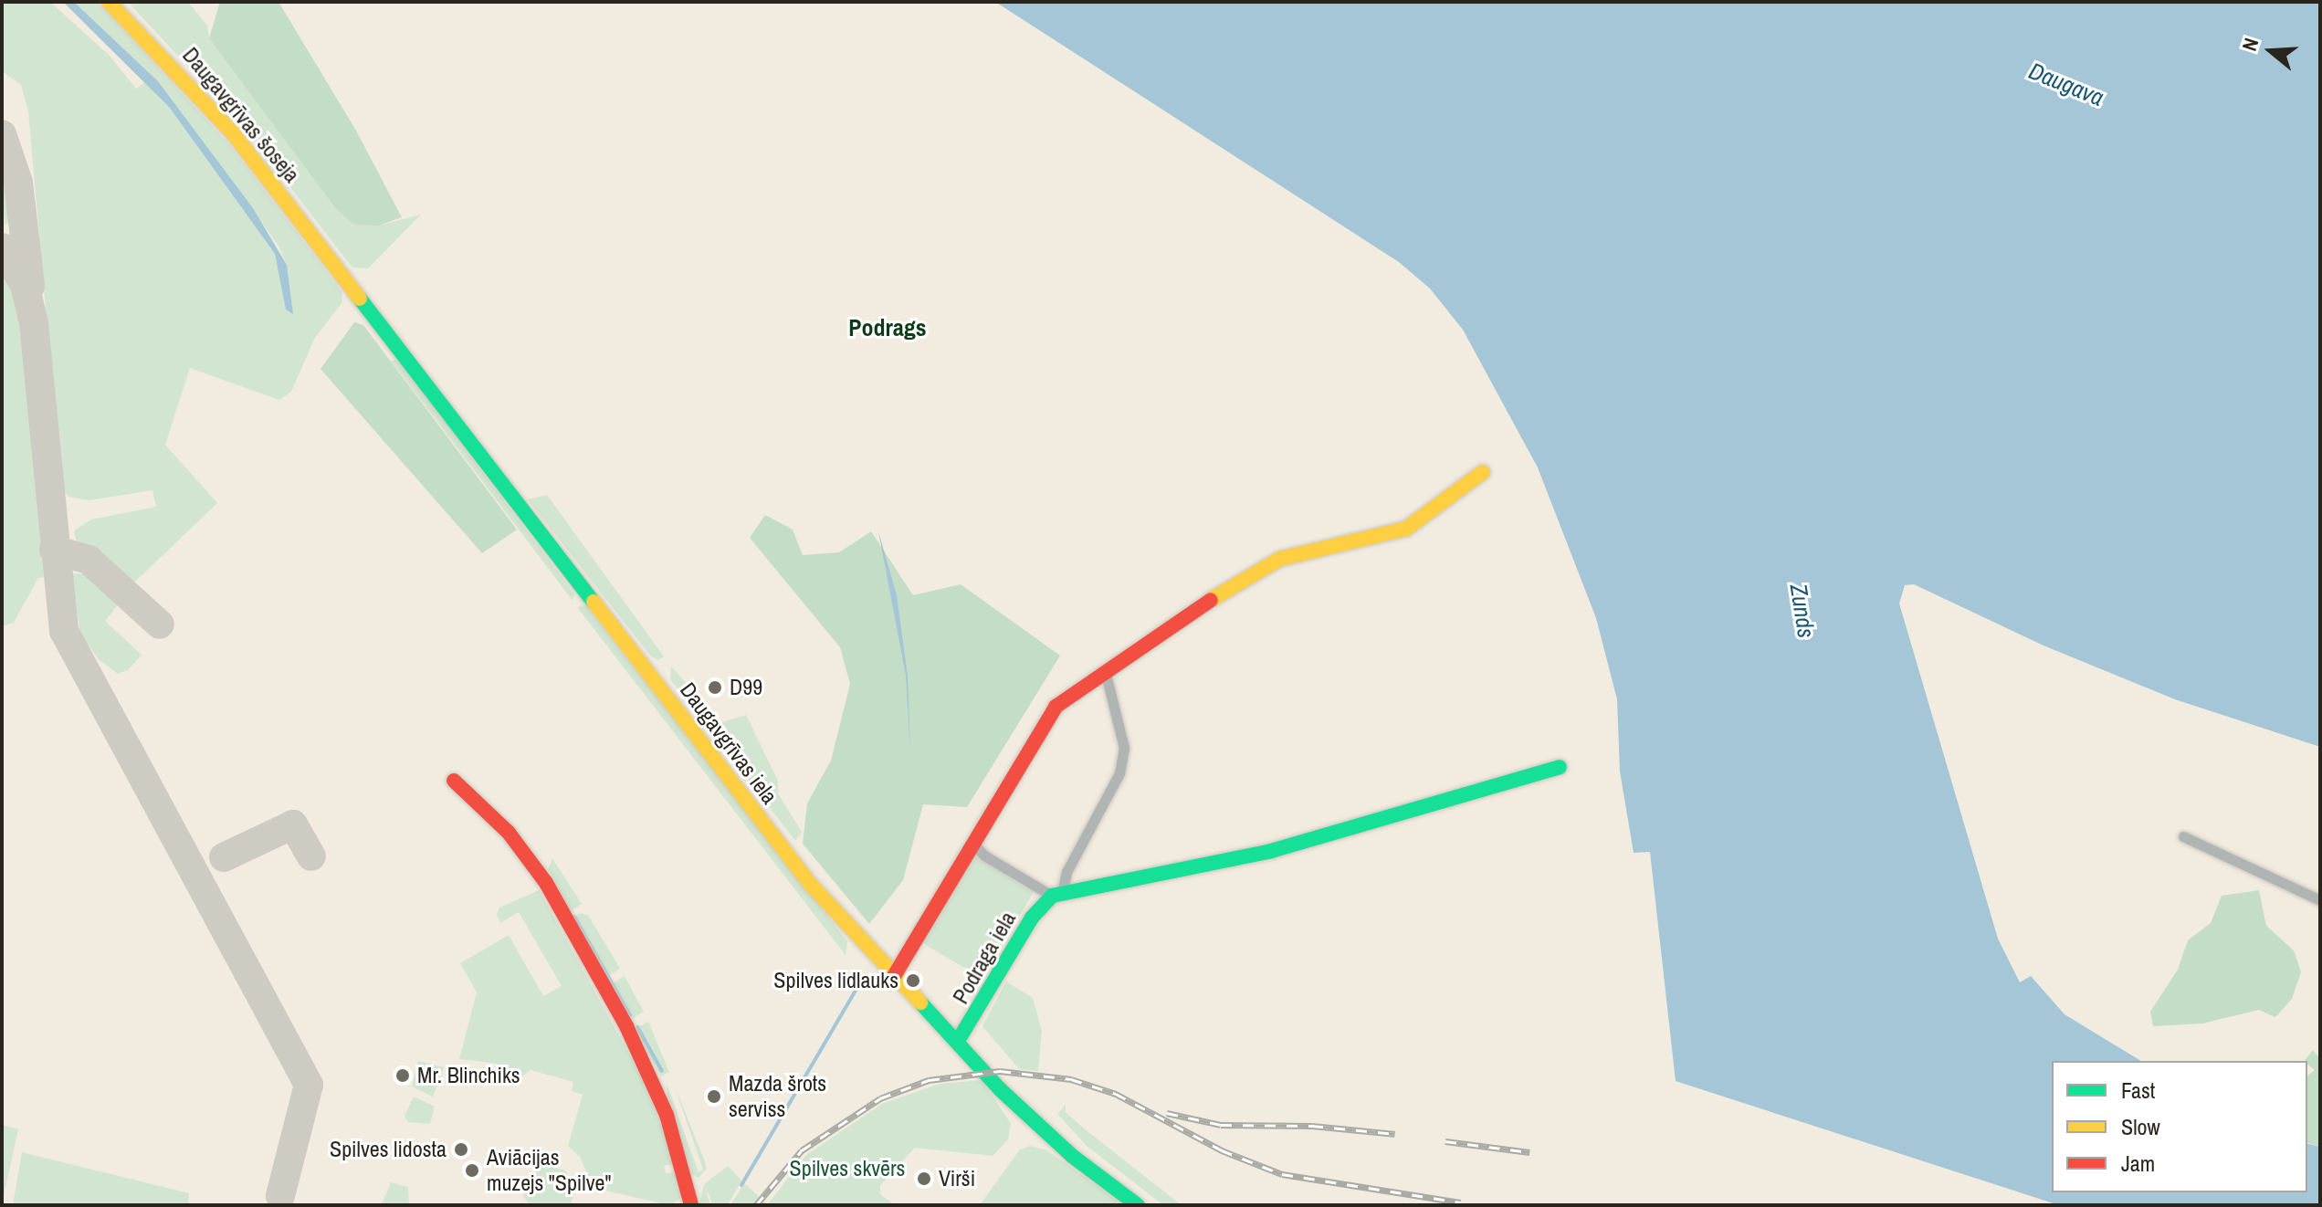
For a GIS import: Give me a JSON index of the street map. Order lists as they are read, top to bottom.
{
  "streets": {
    "street": ["Daugavgrīvas šoseja", "Daugavgrīvas iela", "Podraga iela"]
  },
  "crossings": [
    ["Daugavgrīvas šoseja", "Daugavgrīvas iela"],
    ["Daugavgrīvas iela", "Podraga iela"]
  ],
  "districts": ["Podrags"],
  "water": ["Daugava", "Zunds"],
  "parks": ["Spilves skvērs"],
  "places": [
    "D99",
    "Spilves lidlauks",
    "Mr. Blinchiks",
    "Mazda šrots serviss",
    "Spilves lidosta",
    "Aviācijas muzejs \"Spilve\"",
    "Virši"
  ],
  "legend": ["Fast", "Slow", "Jam"],
  "north": "left"
}
